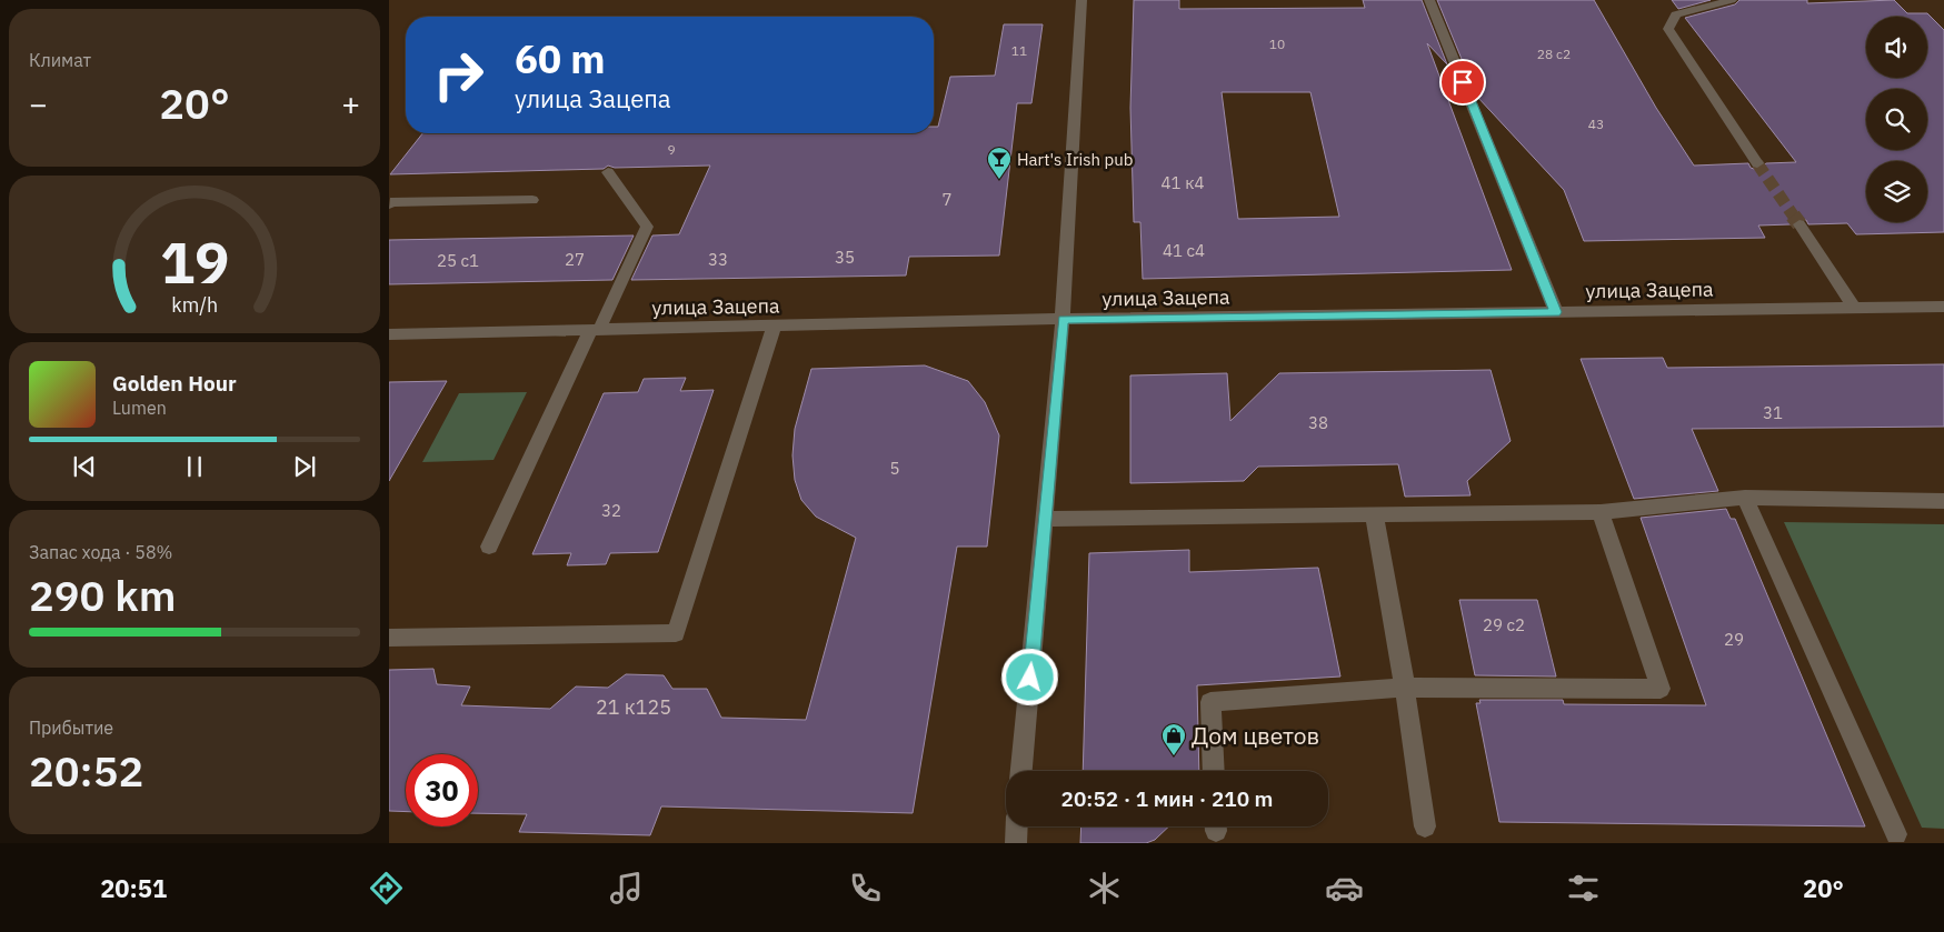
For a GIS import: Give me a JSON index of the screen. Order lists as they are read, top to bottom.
{
  "streets": {
    "street": ["улица Зацепа"]
  },
  "places": {
    "bar": ["Hart's Irish pub"],
    "shop": ["Дом цветов"]
  },
  "house_numbers": [
    "10",
    "11",
    "28 с2",
    "43",
    "9",
    "41 к4",
    "7",
    "41 с4",
    "35",
    "27",
    "33",
    "25 с1",
    "31",
    "38",
    "5",
    "32",
    "29 с2",
    "29",
    "21 к125"
  ],
  "page": {
    "tile": [
      "Климат",
      ["Запас хода · 58%", "290 km"],
      ["Прибытие", "20:52"]
    ],
    "turn": ["60 m", "улица Зацепа"],
    "heat": ["−", "20°", "+"],
    "song": ["Golden Hour", "Lumen"],
    "limit": "30",
    "trip": "20:52 · 1 мин · 210 m",
    "tabs": ["20:51", "20°"],
    "gauge": ["19", "km/h"]
  }
}
